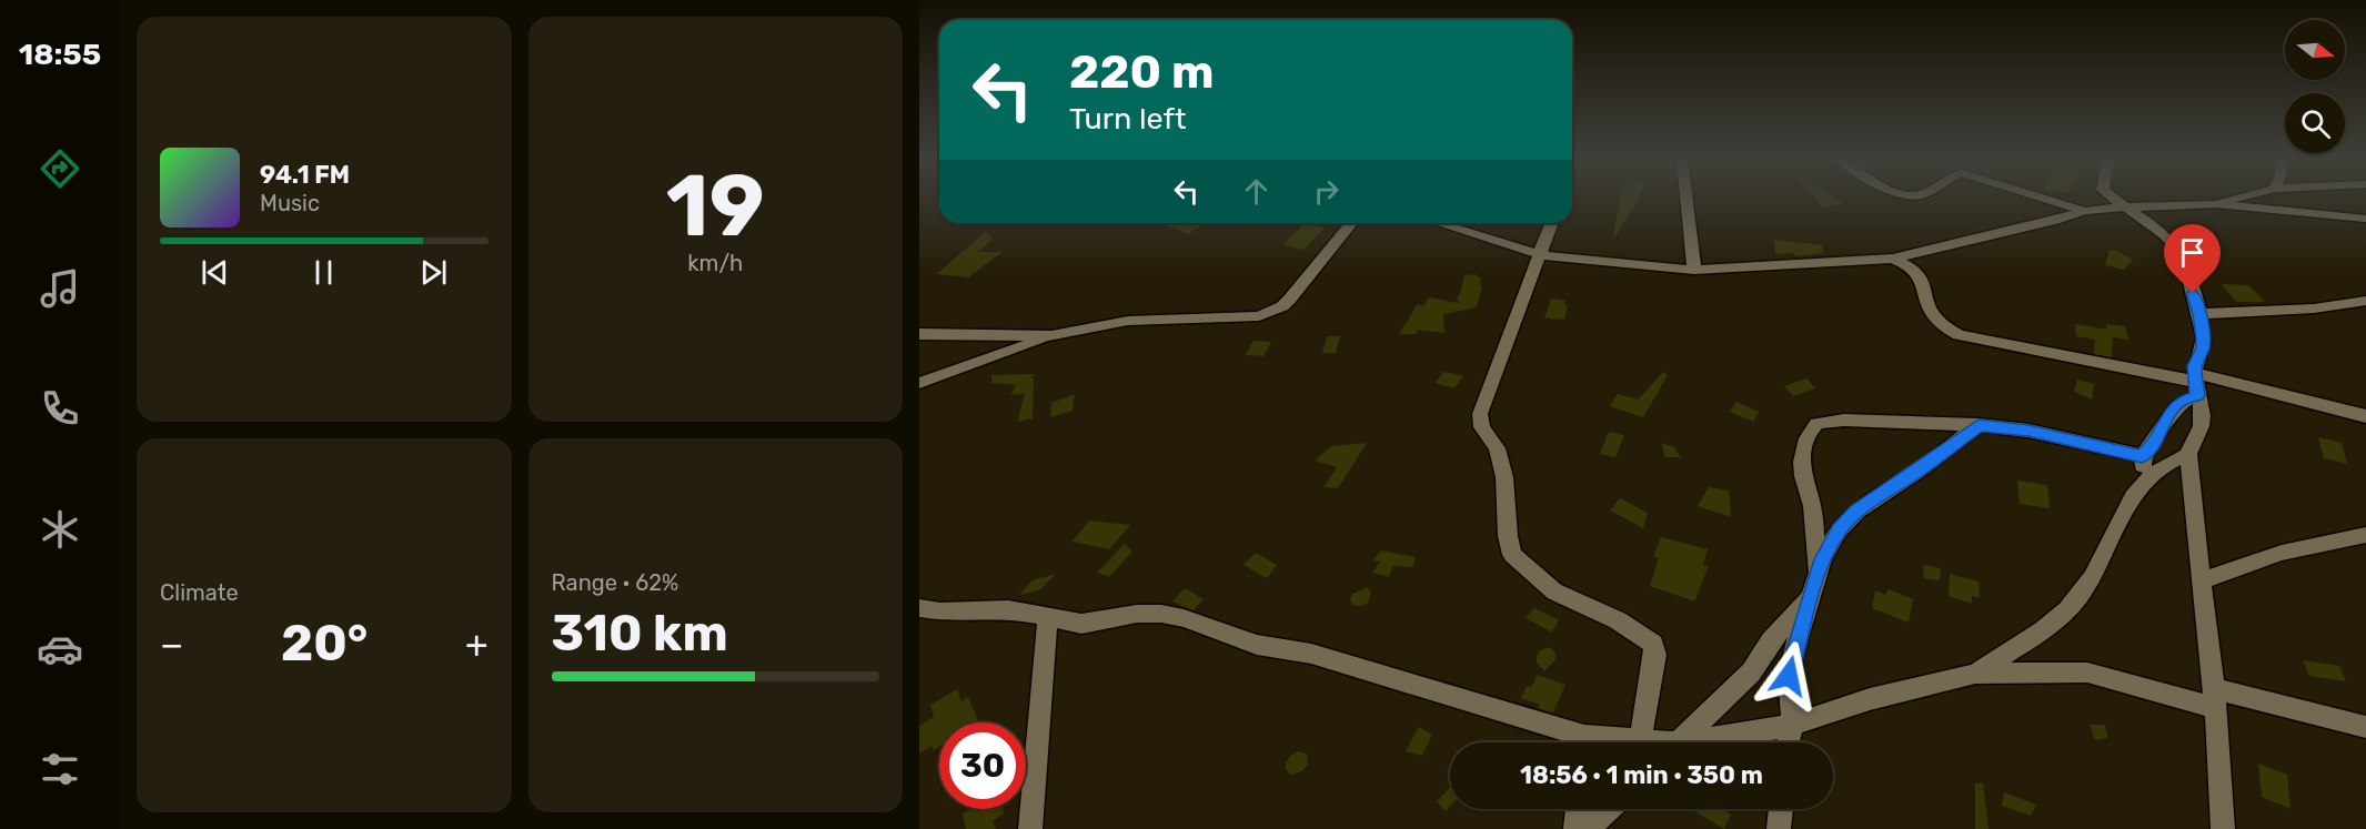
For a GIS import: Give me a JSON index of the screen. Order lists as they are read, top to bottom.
{
  "north": "right",
  "page": {
    "tabs": "18:55",
    "tile": [
      ["19", "km/h"],
      "Climate",
      ["Range · 62%", "310 km"]
    ],
    "turn": ["220 m", "Turn left"],
    "song": ["94.1 FM", "Music"],
    "heat": ["−", "20°", "+"],
    "limit": "30",
    "trip": "18:56 · 1 min · 350 m"
  }
}
